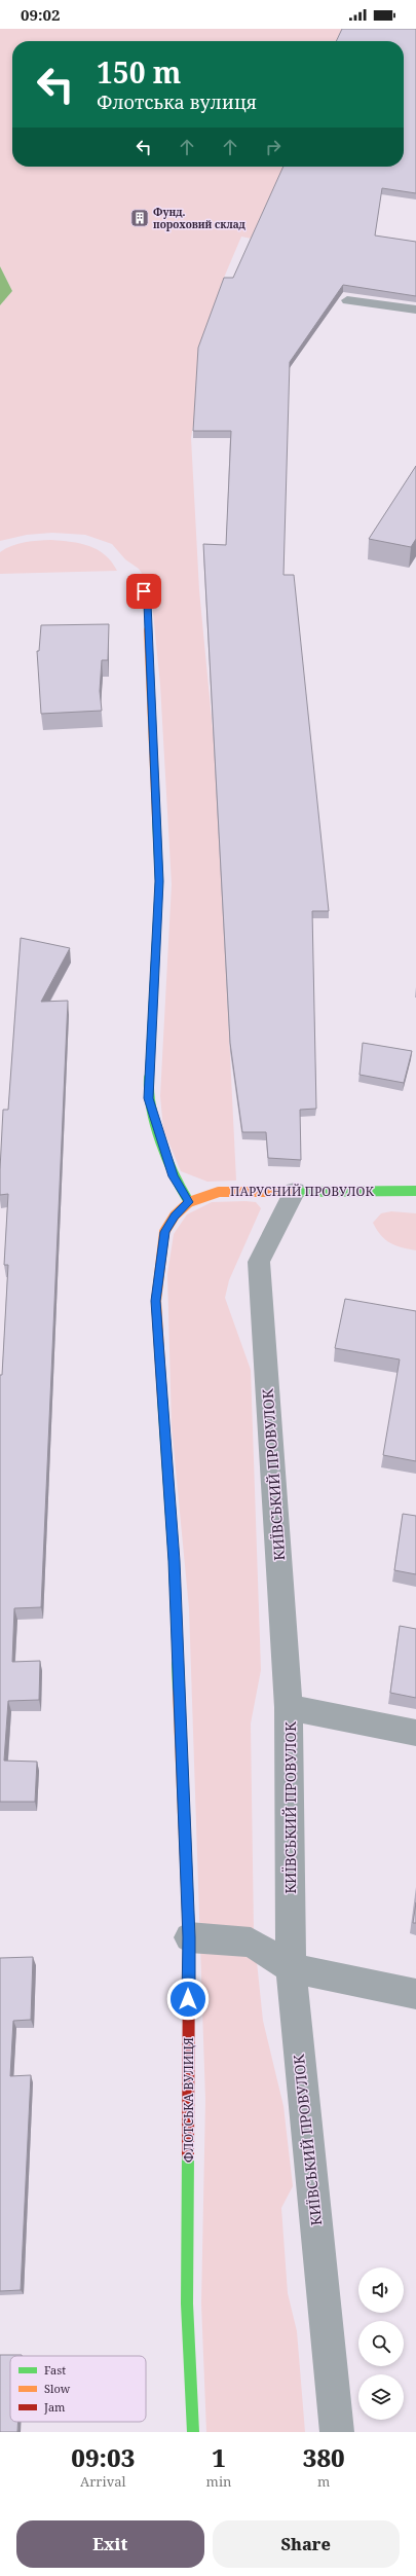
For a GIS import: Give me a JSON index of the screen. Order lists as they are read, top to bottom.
{
  "streets": {
    "street": ["ПАРУСНИЙ ПРОВУЛОК", "КИЇВСЬКИЙ ПРОВУЛОК", "ФЛОТСЬКА ВУЛИЦЯ"]
  },
  "crossings": [
    ["ПАРУСНИЙ ПРОВУЛОК", "КИЇВСЬКИЙ ПРОВУЛОК"],
    ["ПАРУСНИЙ ПРОВУЛОК", "ФЛОТСЬКА ВУЛИЦЯ"]
  ],
  "places": {
    "building": ["Фунд. пороховий склад"]
  },
  "legend": ["Fast", "Slow", "Jam"],
  "page": {
    "status": "09:02",
    "turn": ["150 m", "Флотська вулиця"],
    "eta": [
      "09:03",
      "Arrival",
      "1",
      "min",
      "380",
      "m"
    ],
    "buttons": ["Exit", "Share"]
  }
}
